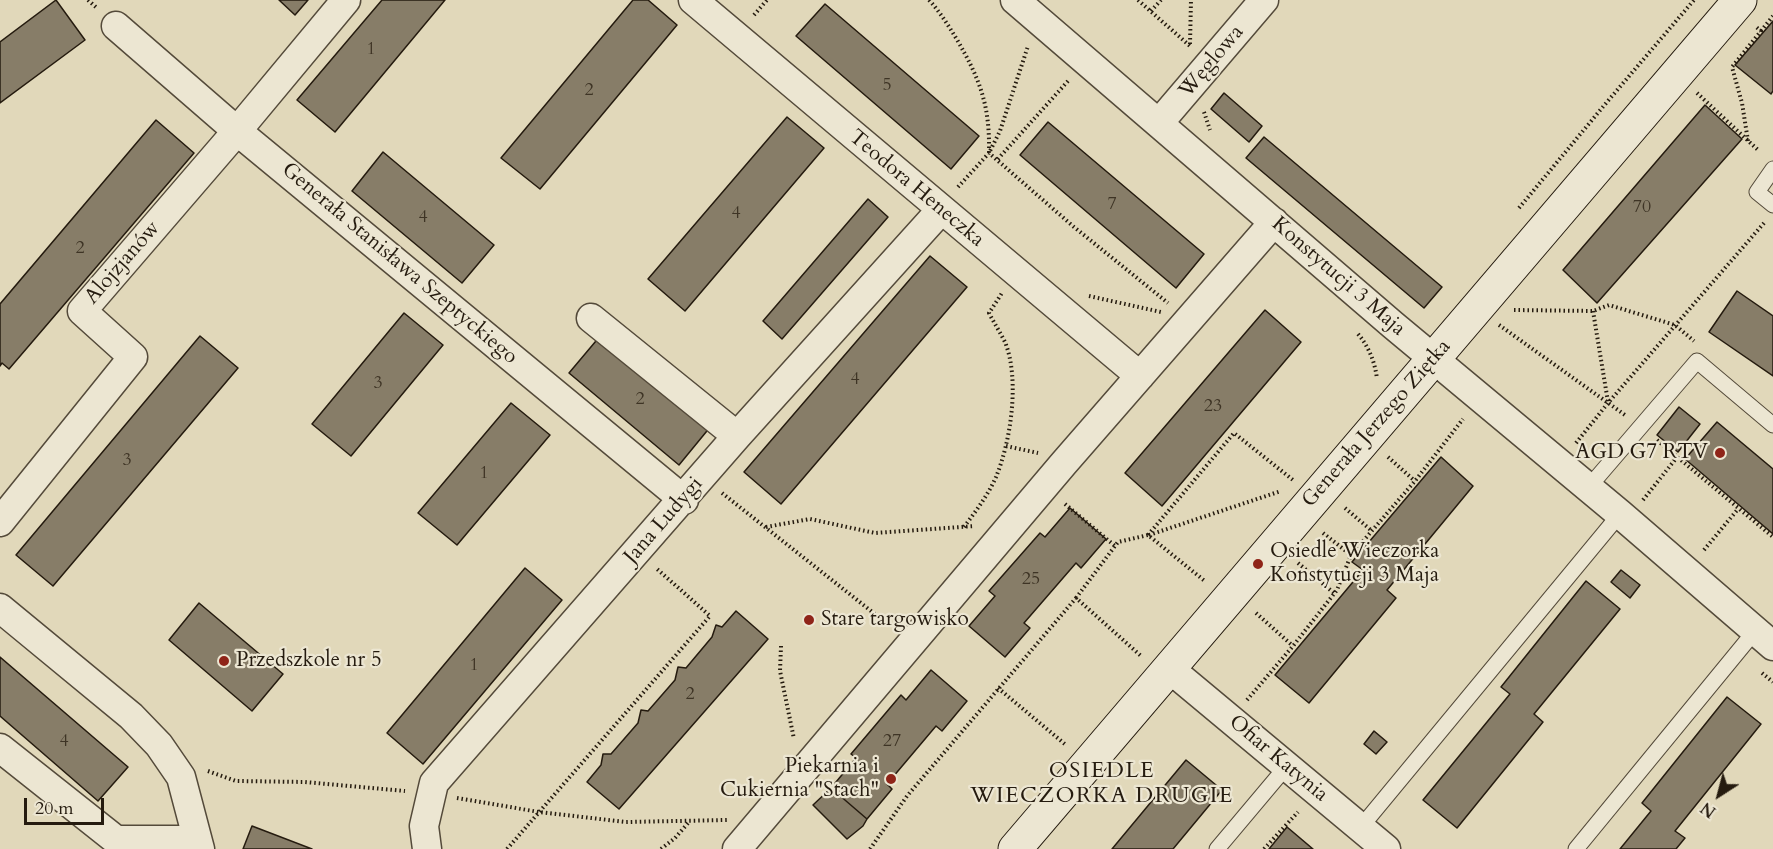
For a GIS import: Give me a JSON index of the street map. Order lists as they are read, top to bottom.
{
  "streets": {
    "street": [
      "Węglowa",
      "Teodora Heneczka",
      "Alojzjanów",
      "Generała Stanisława Szeptyckiego",
      "Konstytucji 3 Maja",
      "Generała Jerzego Ziętka",
      "Jana Ludygi",
      "Ofiar Katynia"
    ]
  },
  "crossings": [
    ["Węglowa", "Konstytucji 3 Maja"],
    ["Teodora Heneczka", "Jana Ludygi"],
    ["Alojzjanów", "Generała Stanisława Szeptyckiego"],
    ["Generała Stanisława Szeptyckiego", "Jana Ludygi"],
    ["Konstytucji 3 Maja", "Generała Jerzego Ziętka"],
    ["Generała Jerzego Ziętka", "Ofiar Katynia"]
  ],
  "districts": ["OSIEDLE WIECZORKA DRUGIE"],
  "places": [
    "AGD G7 RTV",
    "Osiedle Wieczorka Konstytucji 3 Maja",
    "Stare targowisko",
    "Przedszkole nr 5",
    "Piekarnia i Cukiernia \"Stach\""
  ],
  "house_numbers": [
    "1",
    "5",
    "2",
    "7",
    "70",
    "4",
    "4",
    "2",
    "4",
    "3",
    "2",
    "23",
    "3",
    "1",
    "25",
    "1",
    "2",
    "4",
    "27"
  ],
  "scale_bar": "20 m",
  "north": "bottom left"
}
